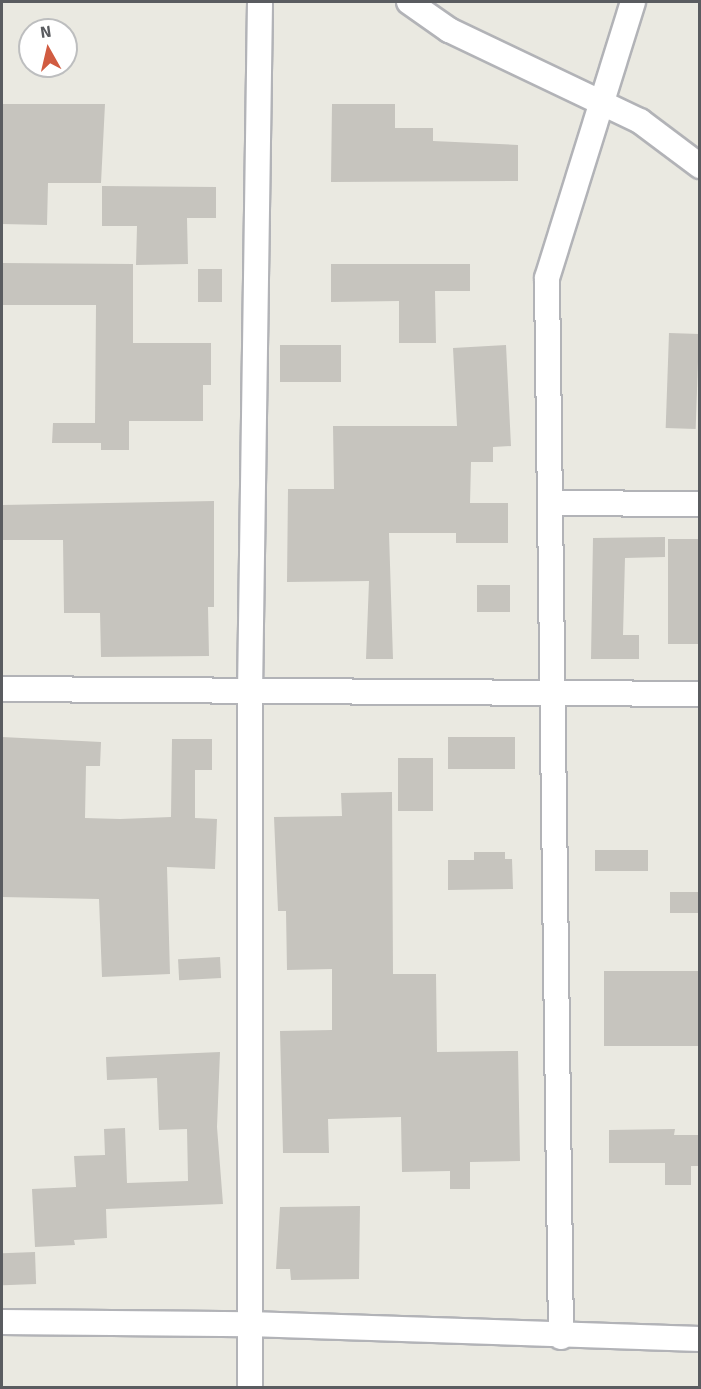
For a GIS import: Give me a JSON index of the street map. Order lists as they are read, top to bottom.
{
  "north": "top"
}
